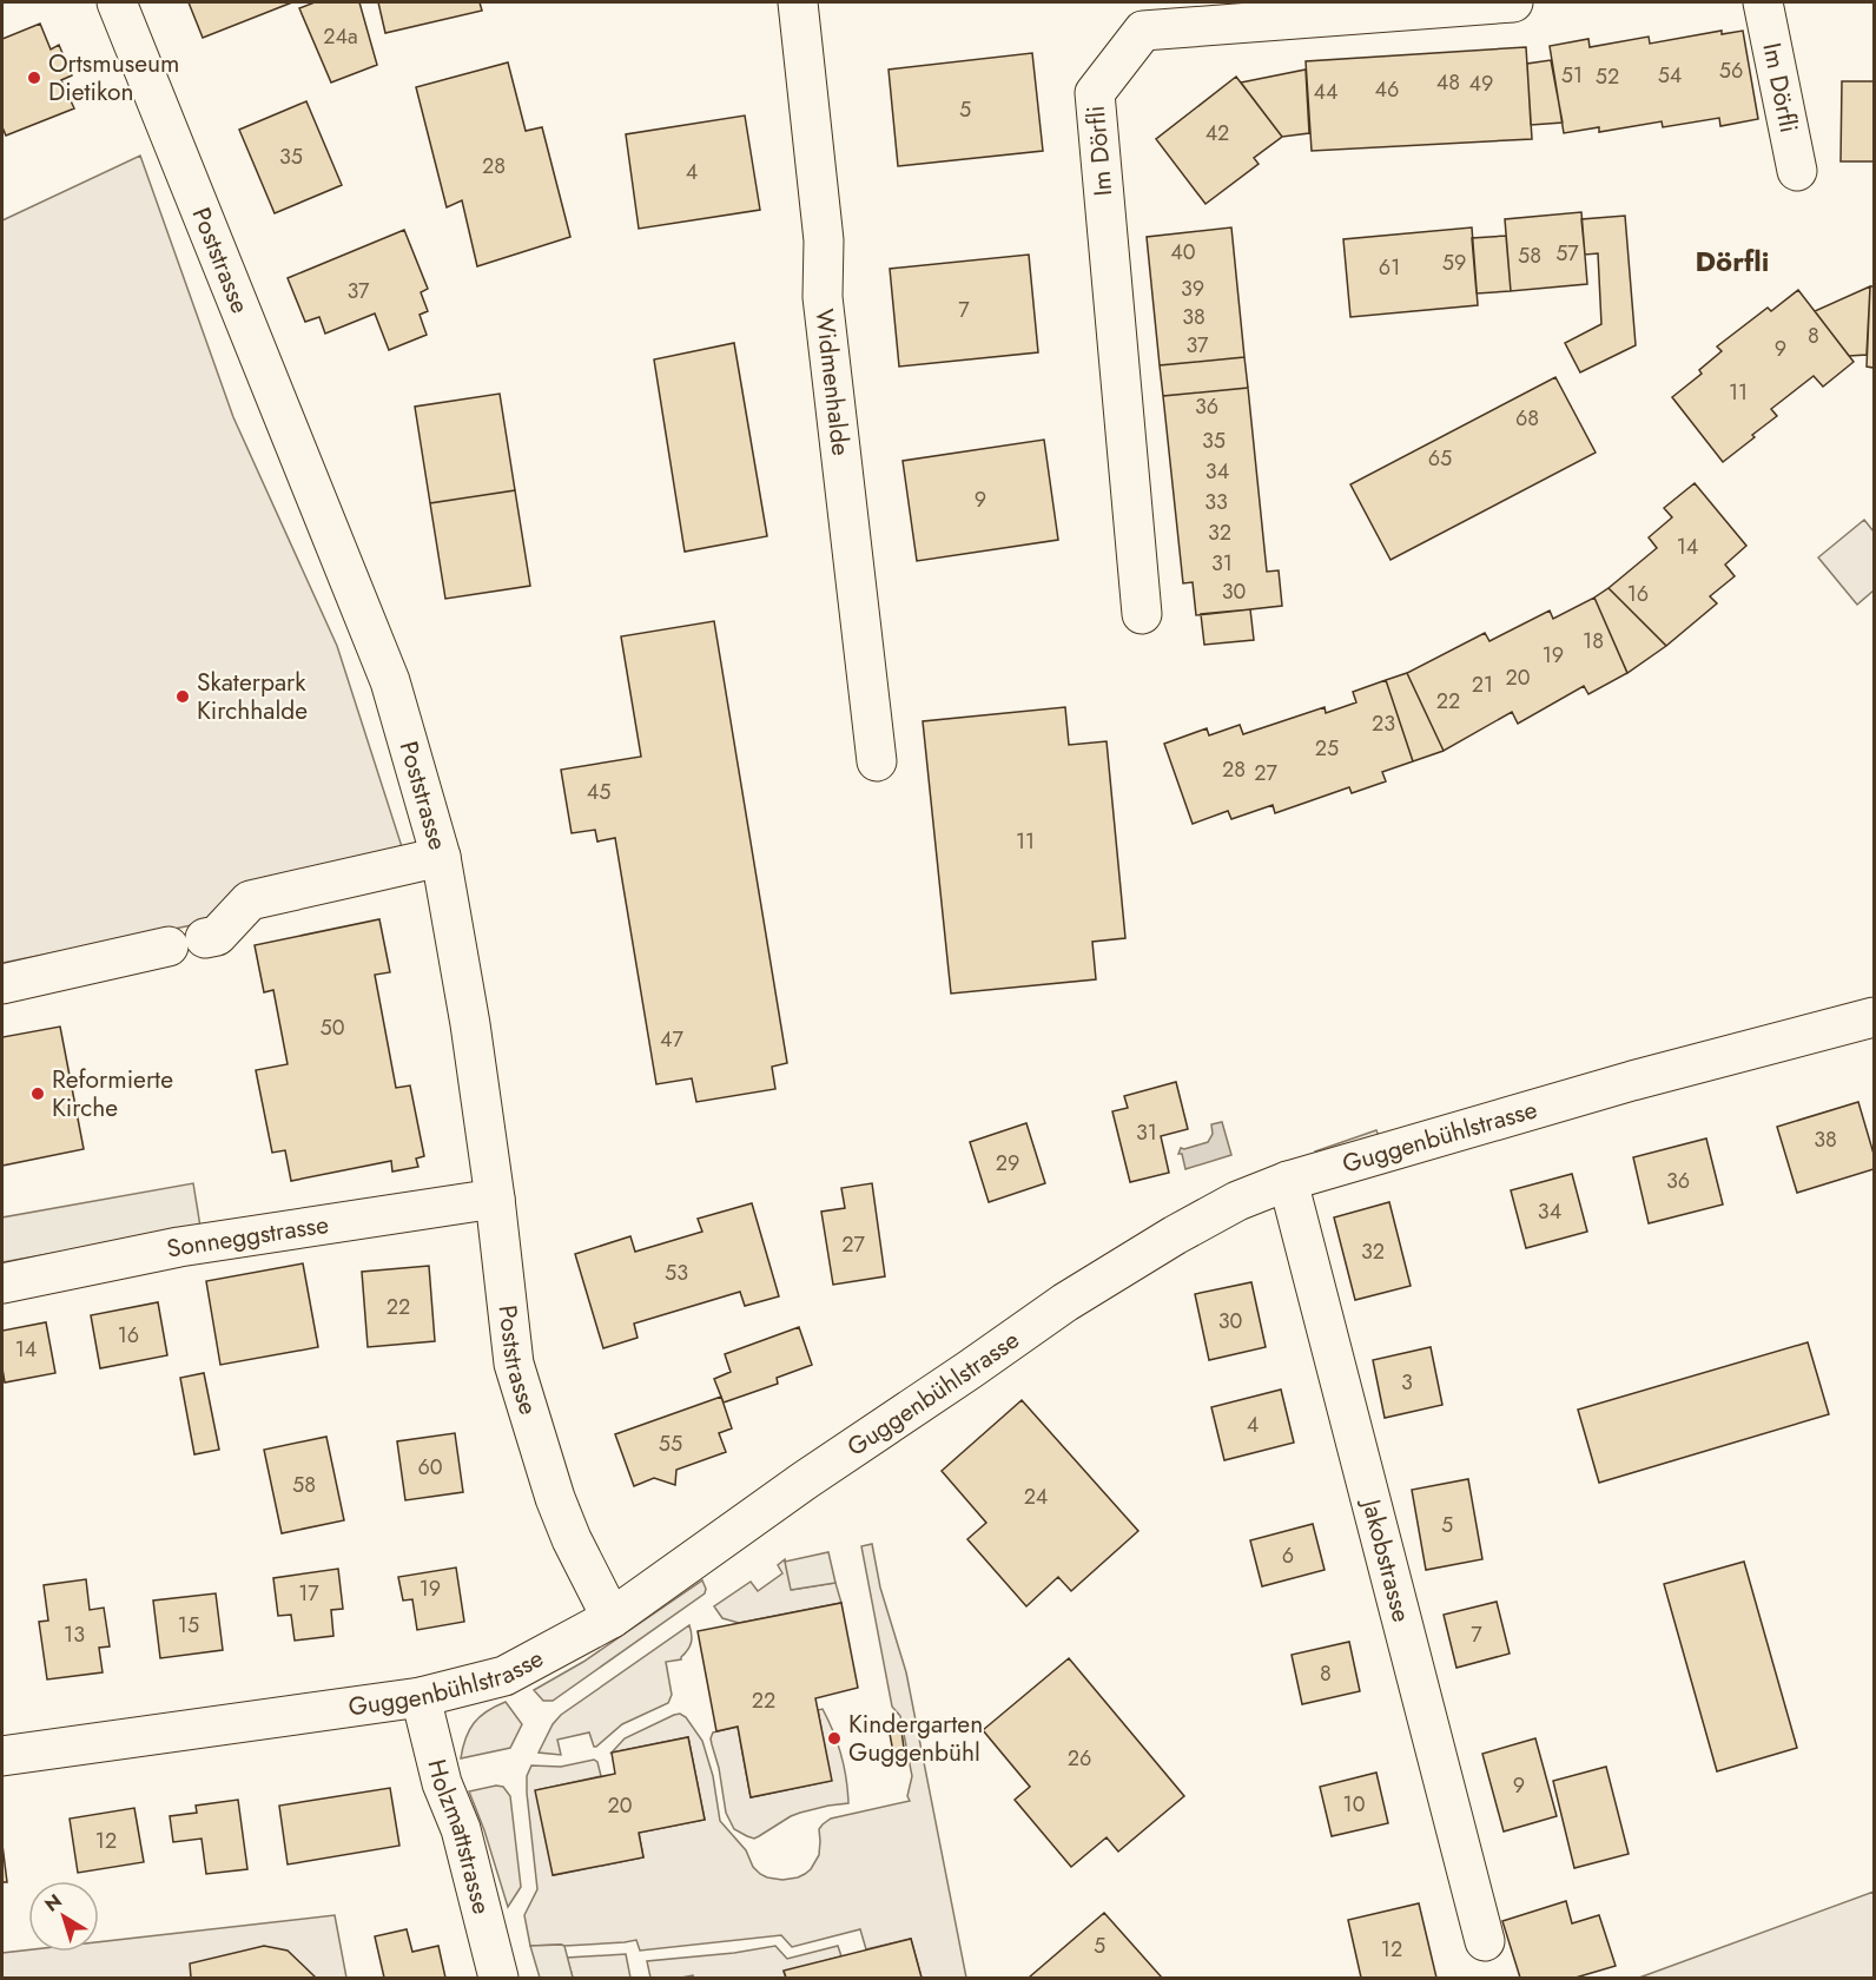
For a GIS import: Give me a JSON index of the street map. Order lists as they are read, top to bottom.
{
  "streets": {
    "street": [
      "Im Dörfli",
      "Poststrasse",
      "Widmenhalde",
      "Guggenbühlstrasse",
      "Sonneggstrasse",
      "Jakobstrasse",
      "Holzmattstrasse"
    ]
  },
  "crossings": [
    ["Poststrasse", "Guggenbühlstrasse"],
    ["Poststrasse", "Sonneggstrasse"],
    ["Guggenbühlstrasse", "Jakobstrasse"],
    ["Guggenbühlstrasse", "Holzmattstrasse"]
  ],
  "districts": ["Dörfli"],
  "places": [
    "Ortsmuseum Dietikon",
    "Skaterpark Kirchhalde",
    "Reformierte Kirche",
    "Kindergarten Guggenbühl"
  ],
  "house_numbers": [
    "24a",
    "56",
    "51",
    "54",
    "52",
    "48",
    "49",
    "46",
    "44",
    "5",
    "42",
    "35",
    "28",
    "4",
    "40",
    "57",
    "58",
    "59",
    "61",
    "39",
    "37",
    "7",
    "38",
    "8",
    "37",
    "9",
    "11",
    "36",
    "68",
    "35",
    "65",
    "34",
    "9",
    "33",
    "32",
    "14",
    "31",
    "30",
    "16",
    "18",
    "19",
    "20",
    "21",
    "22",
    "23",
    "25",
    "28",
    "27",
    "45",
    "11",
    "50",
    "47",
    "31",
    "38",
    "29",
    "36",
    "34",
    "27",
    "32",
    "53",
    "22",
    "30",
    "16",
    "14",
    "3",
    "4",
    "55",
    "60",
    "58",
    "24",
    "5",
    "6",
    "19",
    "17",
    "15",
    "13",
    "7",
    "8",
    "22",
    "26",
    "9",
    "10",
    "20",
    "12",
    "5",
    "12"
  ],
  "north": "top left"
}
